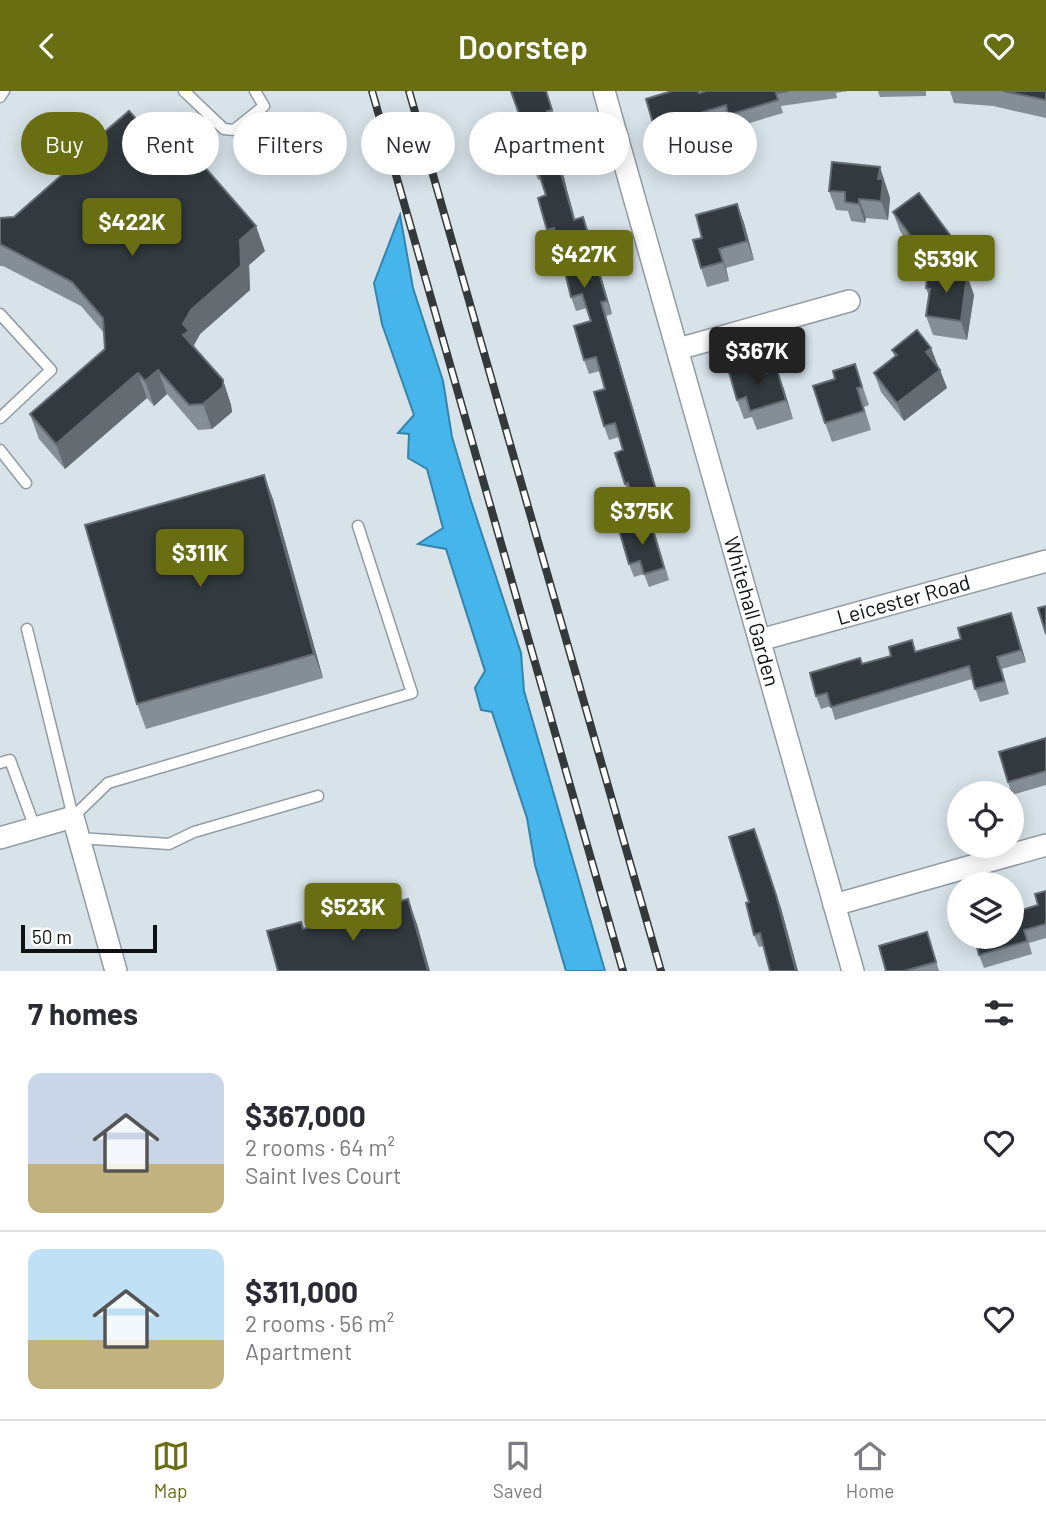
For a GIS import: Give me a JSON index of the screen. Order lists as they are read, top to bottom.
{
  "streets": {
    "street": ["Leicester Road", "Whitehall Garden"]
  },
  "crossings": [
    ["Leicester Road", "Whitehall Garden"]
  ],
  "scale_bar": "50 m",
  "page": {
    "header": "Doorstep",
    "chip": [
      "Buy",
      "Rent",
      "Filters",
      "New",
      "Apartment",
      "House"
    ],
    "price": [
      "$422K",
      "$427K",
      "$539K",
      "$367K",
      "$375K",
      "$311K",
      "$523K"
    ],
    "scale": "50 m",
    "heading": "7 homes",
    "list": [
      {
        "name": "$367,000",
        "note": "2 rooms · 64 m² · Saint Ives Court"
      },
      {
        "name": "$311,000",
        "note": "2 rooms · 56 m² · Apartment"
      }
    ],
    "tabs": ["Map", "Saved", "Home"]
  }
}
